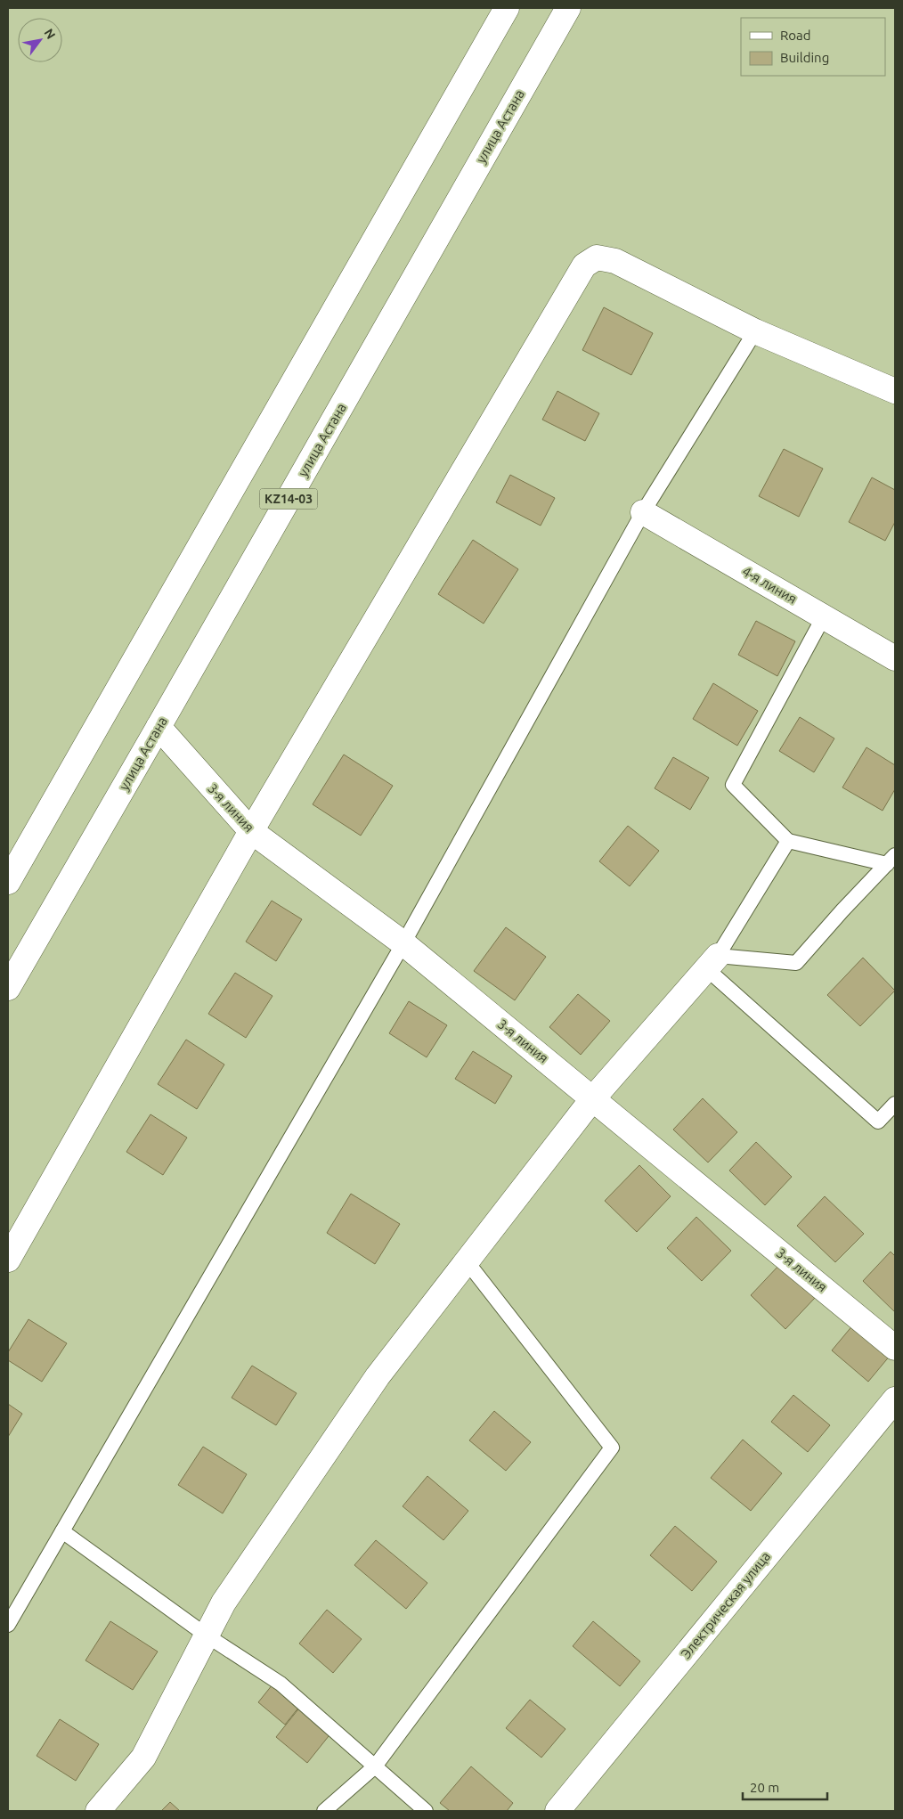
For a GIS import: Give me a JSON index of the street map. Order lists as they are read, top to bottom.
{
  "streets": {
    "street": [
      "улица Астана",
      "KZ14-03",
      "4-я линия",
      "3-я линия",
      "Электрическая улица"
    ]
  },
  "crossings": [
    ["улица Астана", "3-я линия"]
  ],
  "legend": ["Road", "Building"],
  "scale_bar": "20 m",
  "north": "top right"
}
